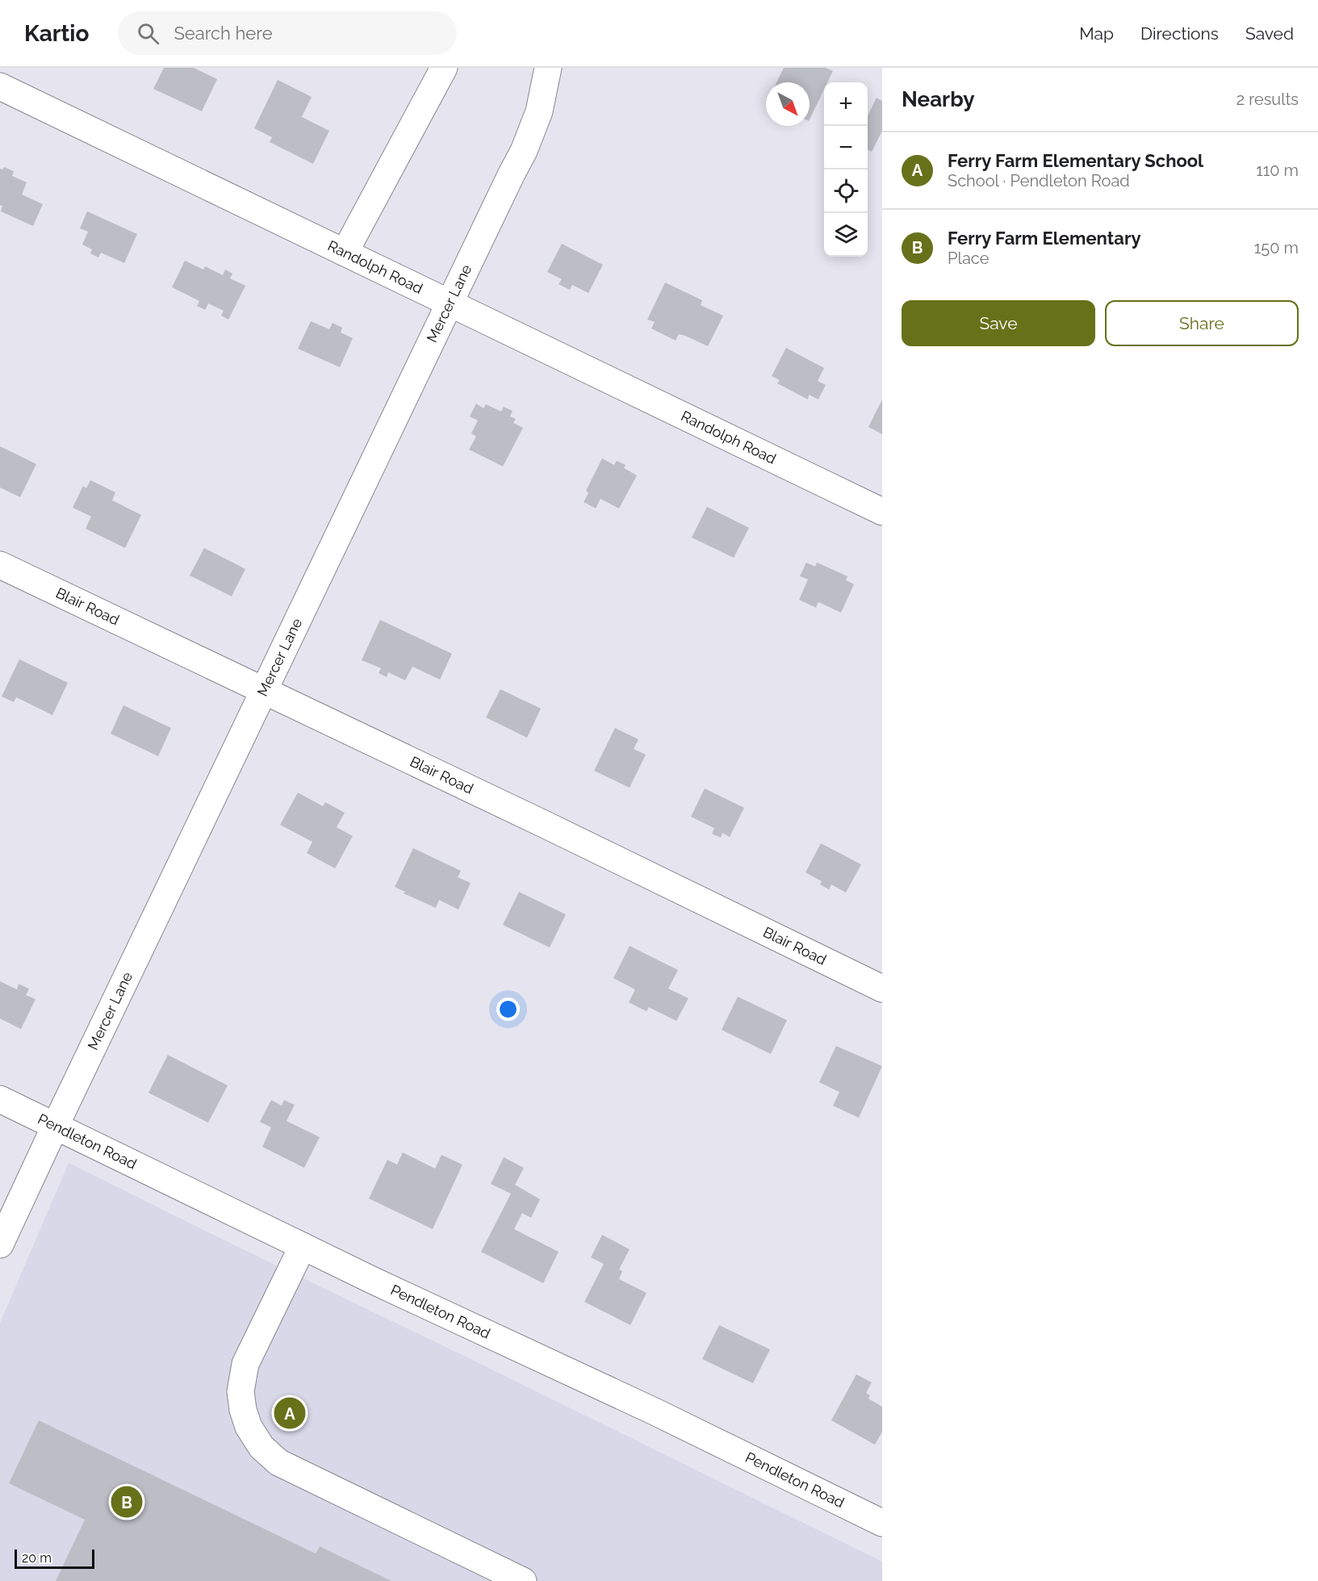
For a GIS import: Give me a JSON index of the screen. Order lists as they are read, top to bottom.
{
  "streets": {
    "street": [
      "Randolph Road",
      "Mercer Lane",
      "Blair Road",
      "Pendleton Road"
    ]
  },
  "crossings": [
    ["Randolph Road", "Mercer Lane"],
    ["Mercer Lane", "Blair Road"],
    ["Mercer Lane", "Pendleton Road"]
  ],
  "scale_bar": "20 m",
  "north": "bottom right",
  "page": {
    "header": "Kartio",
    "search": "Search here",
    "nav": ["Map", "Directions", "Saved"],
    "heading": ["Nearby", "2 results"],
    "map_buttons": ["+", "−"],
    "list": [
      {
        "mark": "A",
        "name": "Ferry Farm Elementary School",
        "note": "School · Pendleton Road",
        "value": "110 m"
      },
      {
        "mark": "B",
        "name": "Ferry Farm Elementary",
        "note": "Place",
        "value": "150 m"
      }
    ],
    "buttons": ["Save", "Share"],
    "pins": ["A", "B"],
    "scale": "20 m"
  }
}
